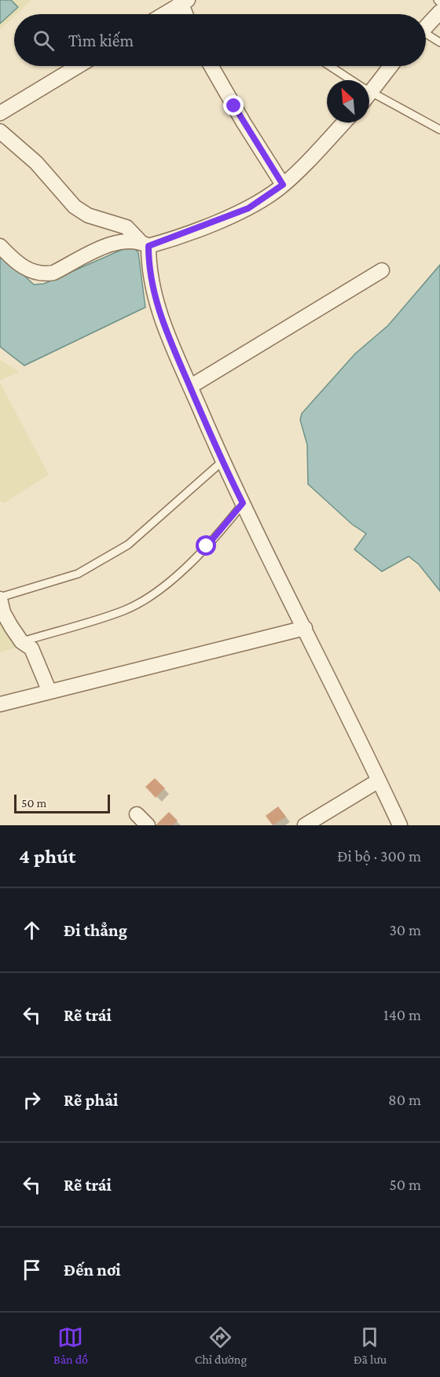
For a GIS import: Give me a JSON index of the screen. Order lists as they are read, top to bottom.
{
  "scale_bar": "50 m",
  "north": "top left",
  "page": {
    "search": "Tìm kiếm",
    "scale": "50 m",
    "heading": ["4 phút", "Đi bộ · 300 m"],
    "list": [
      ["Đi thẳng", "30 m"],
      ["Rẽ trái", "140 m"],
      ["Rẽ phải", "80 m"],
      ["Rẽ trái", "50 m"],
      "Đến nơi"
    ],
    "nav": ["Bản đồ", "Chỉ đường", "Đã lưu"]
  }
}
